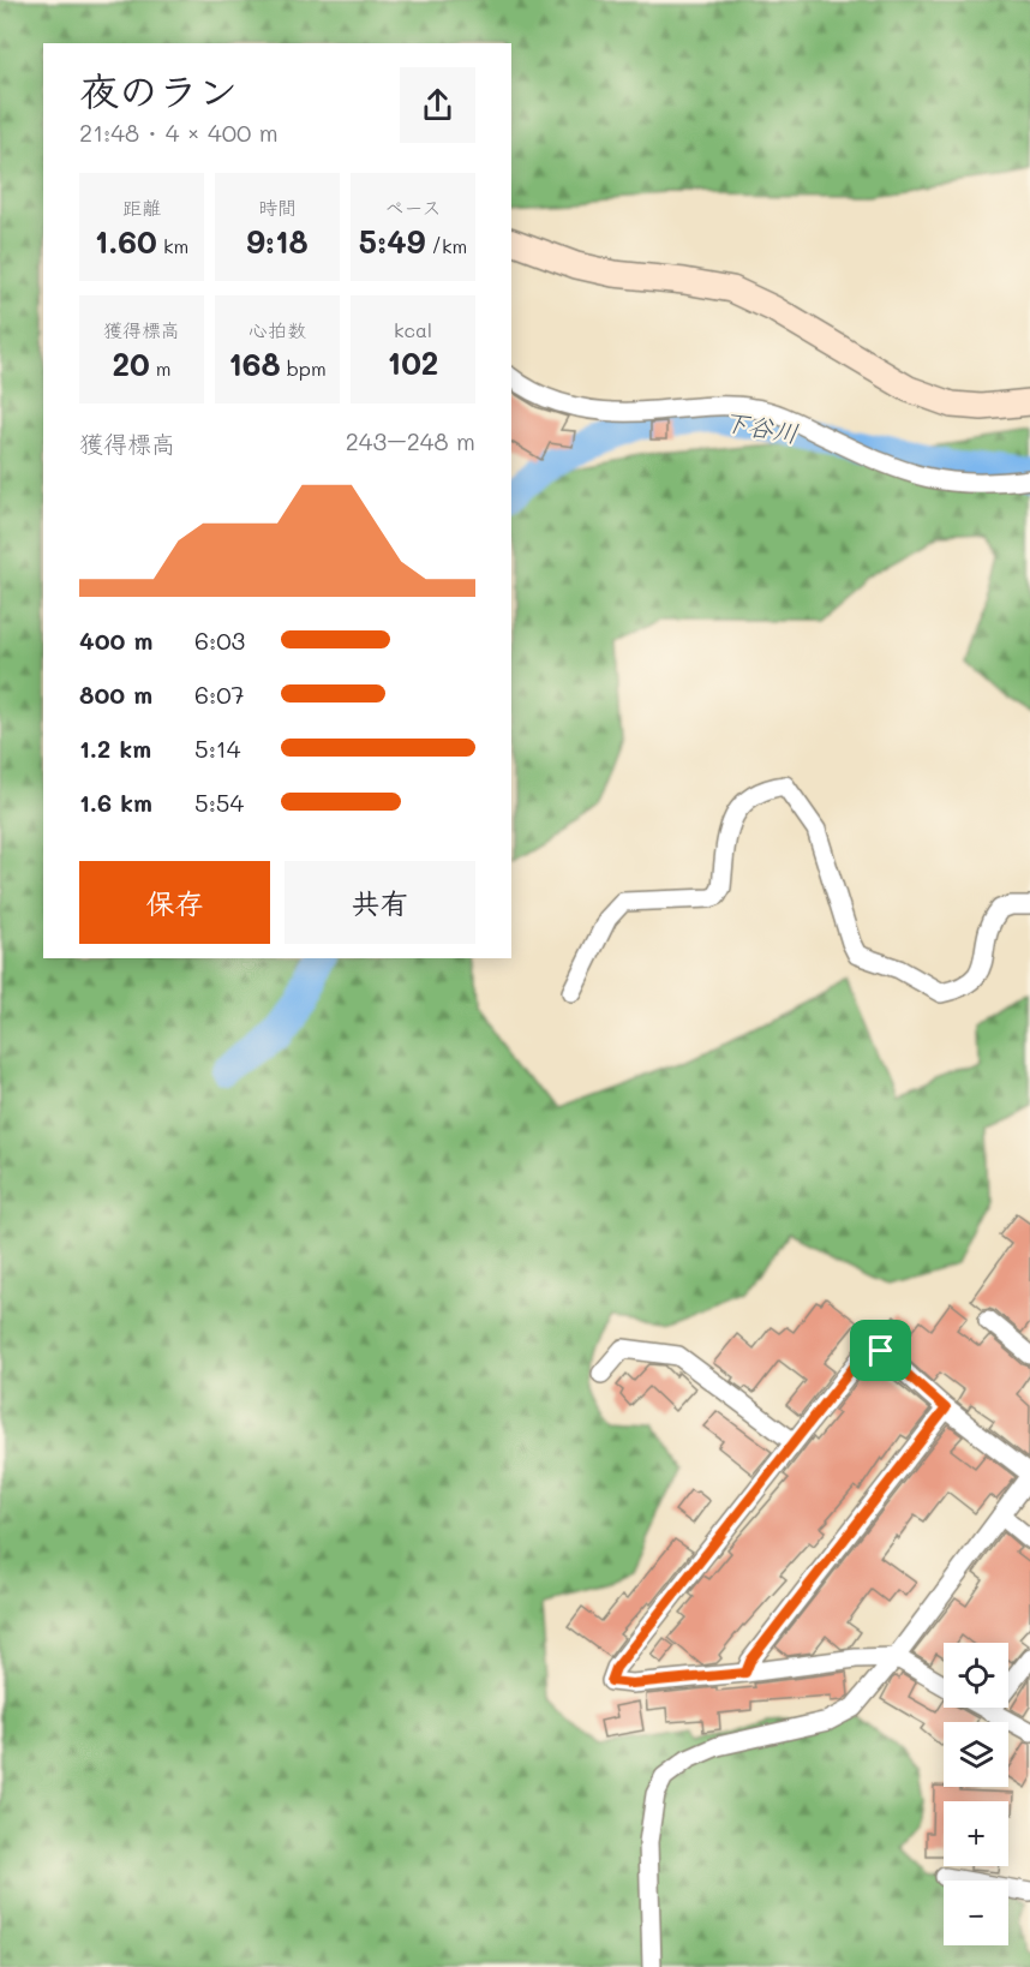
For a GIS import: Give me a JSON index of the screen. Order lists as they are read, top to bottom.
{
  "water": ["下谷川"],
  "page": {
    "heading": ["夜のラン", "21:48 · 4 × 400 m"],
    "stats": [
      ["距離", "1.60 km"],
      ["時間", "9:18"],
      ["ペース", "5:49 /km"],
      ["獲得標高", "20 m"],
      ["心拍数", "168 bpm"],
      ["kcal", "102"]
    ],
    "chart": ["獲得標高", "243–248 m"],
    "list": [
      {
        "name": "400 m",
        "note": "6:03"
      },
      {
        "name": "800 m",
        "note": "6:07"
      },
      {
        "name": "1.2 km",
        "note": "5:14"
      },
      {
        "name": "1.6 km",
        "note": "5:54"
      }
    ],
    "buttons": ["保存", "共有"],
    "map_buttons": ["+", "−"]
  }
}
